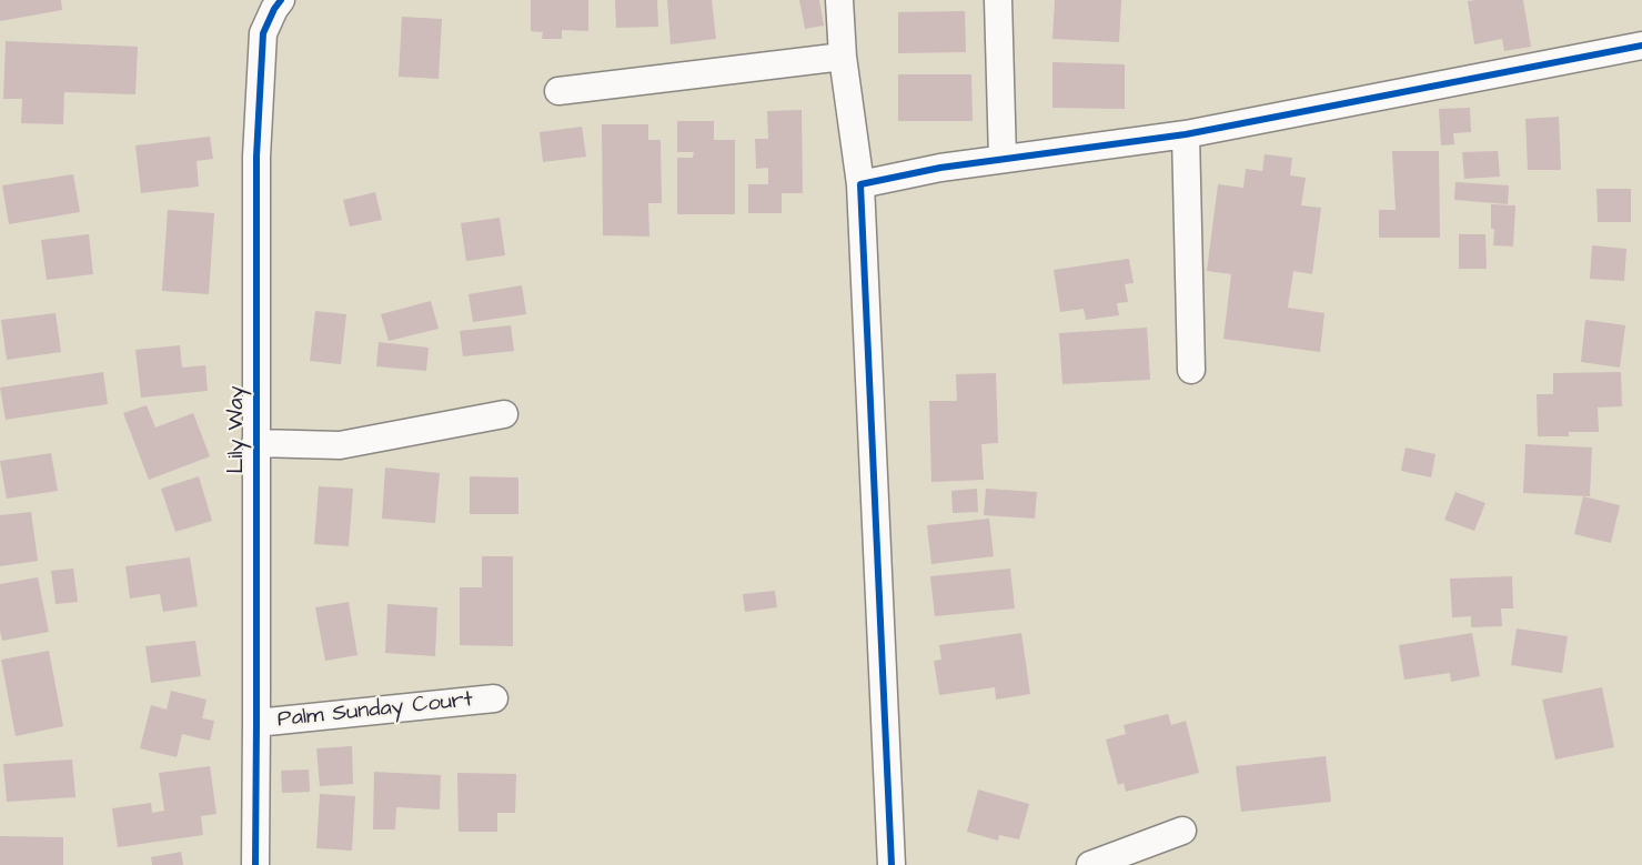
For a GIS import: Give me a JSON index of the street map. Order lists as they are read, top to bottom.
{
  "streets": {
    "street": ["Lily Way", "Palm Sunday Court"]
  },
  "crossings": [
    ["Lily Way", "Palm Sunday Court"]
  ]
}
